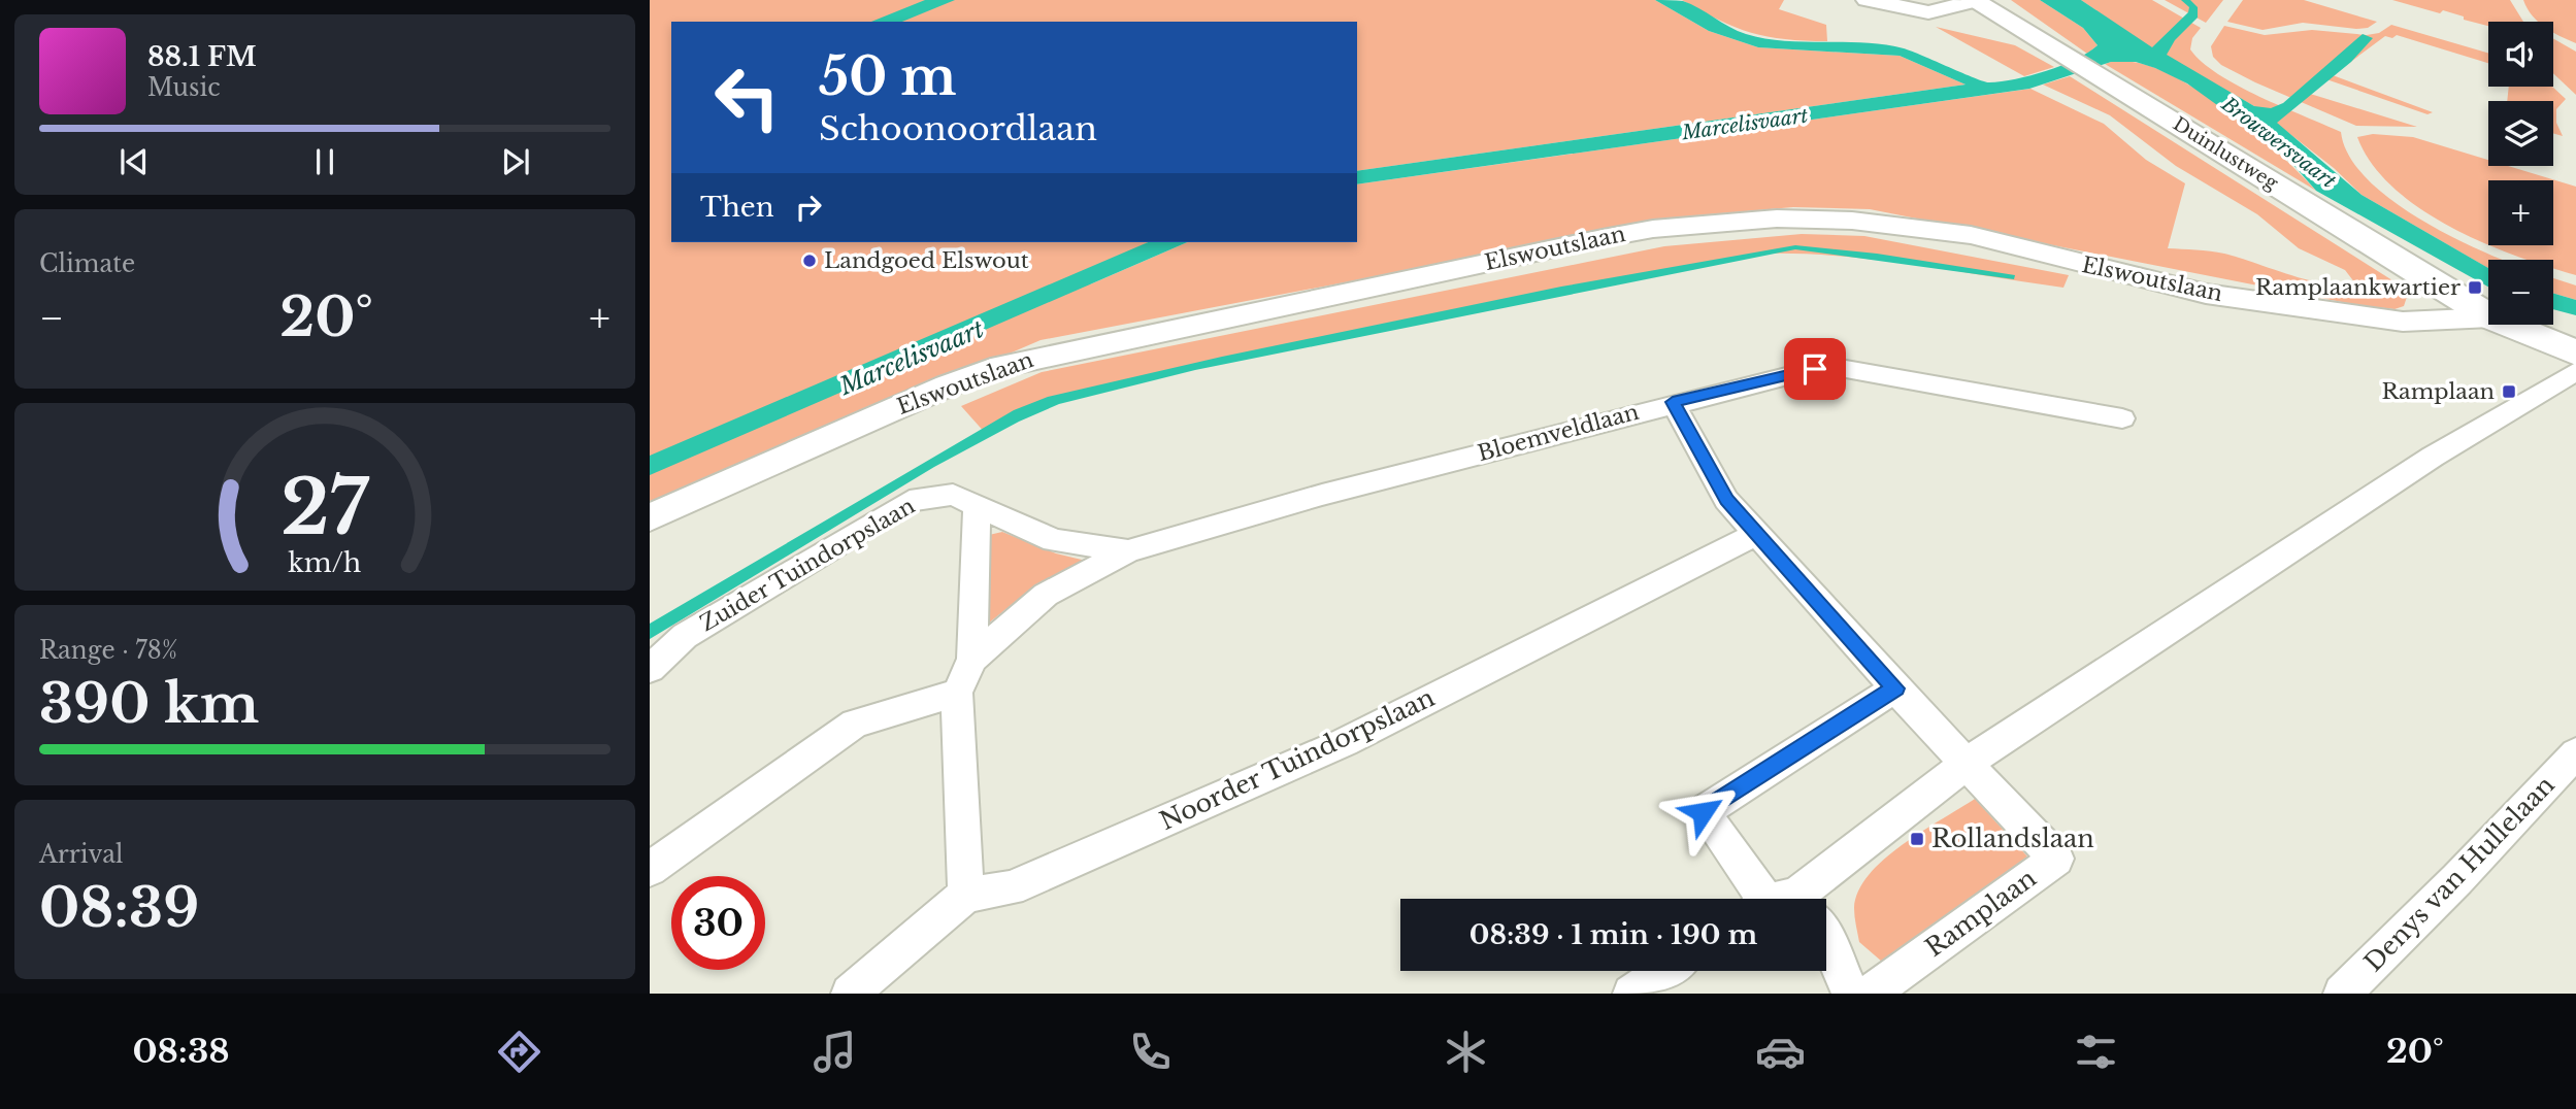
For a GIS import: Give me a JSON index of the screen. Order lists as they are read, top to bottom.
{
  "streets": {
    "main road": ["Duinlustweg"],
    "street": [
      "Elswoutslaan",
      "Bloemveldlaan",
      "Zuider Tuindorpslaan",
      "Noorder Tuindorpslaan",
      "Denys van Hullelaan",
      "Ramplaan"
    ]
  },
  "crossings": [
    ["Bloemveldlaan", "Zuider Tuindorpslaan"]
  ],
  "water": ["Marcelisvaart", "Brouwersvaart"],
  "places": {
    "other": ["Landgoed Elswout"],
    "transit": ["Ramplaankwartier", "Ramplaan", "Rollandslaan"]
  },
  "page": {
    "map_buttons": ["+", "−"],
    "turn": ["50 m", "Schoonoordlaan"],
    "song": ["88.1 FM", "Music"],
    "then": "Then",
    "tile": [
      "Climate",
      ["Range · 78%", "390 km"],
      ["Arrival", "08:39"]
    ],
    "heat": ["−", "20°", "+"],
    "limit": "30",
    "trip": "08:39 · 1 min · 190 m",
    "tabs": ["08:38", "20°"],
    "gauge": ["27", "km/h"]
  }
}
